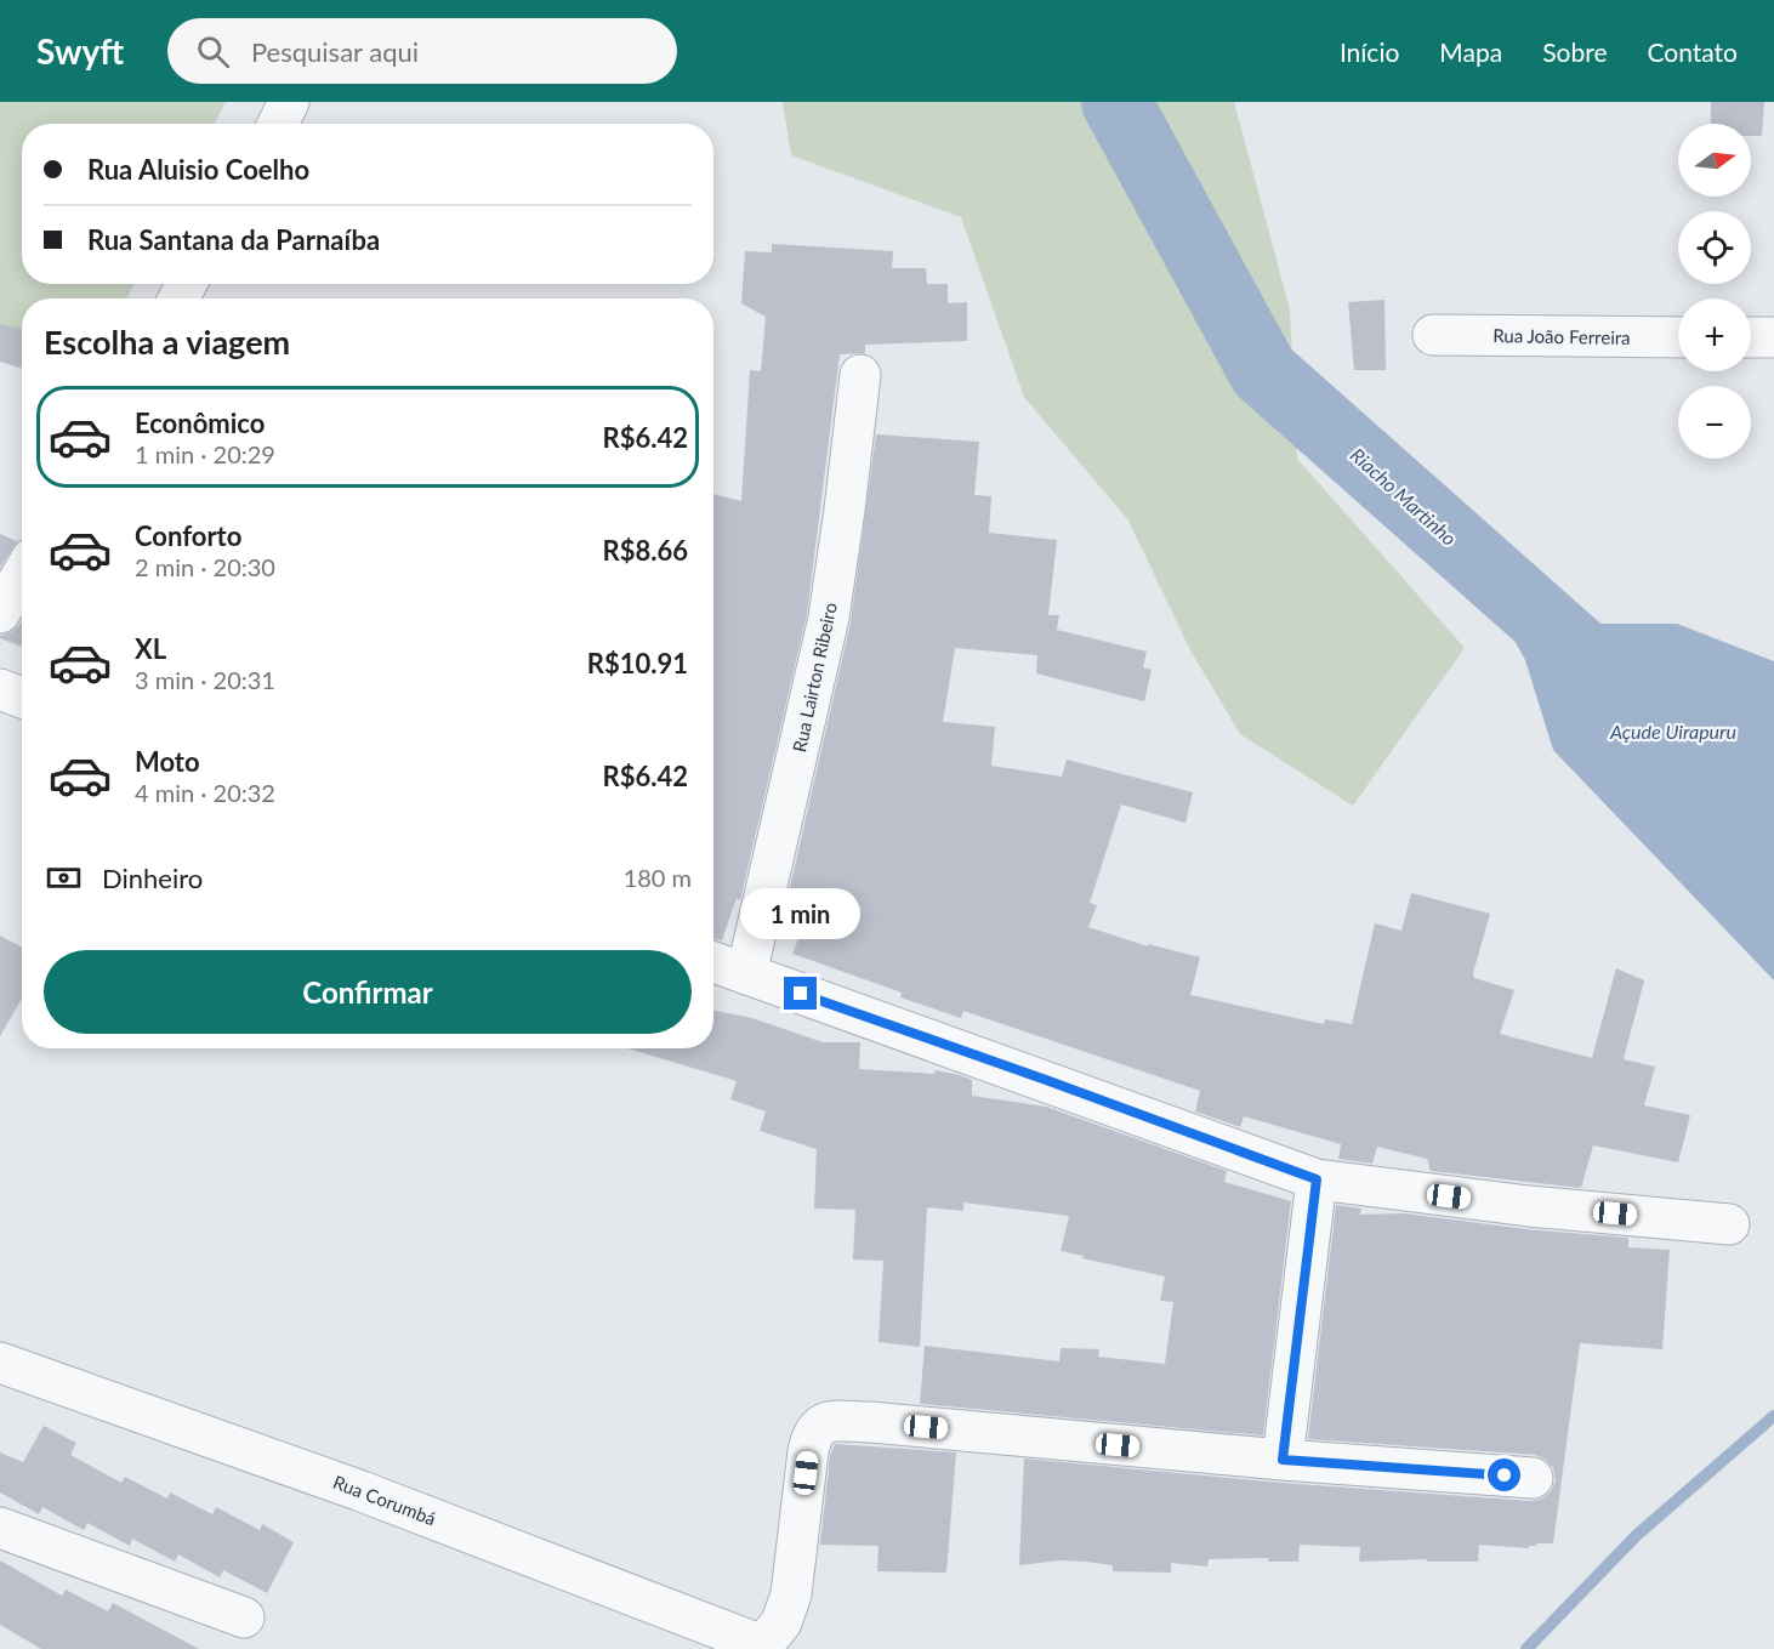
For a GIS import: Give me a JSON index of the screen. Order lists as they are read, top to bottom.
{
  "streets": {
    "street": ["Rua João Ferreira", "Rua Lairton Ribeiro", "Rua Corumbá"]
  },
  "water": ["Riacho Martinho", "Açude Uirapuru"],
  "north": "right",
  "page": {
    "header": "Swyft",
    "search": "Pesquisar aqui",
    "nav": [
      "Início",
      "Mapa",
      "Sobre",
      "Contato"
    ],
    "map_buttons": ["+", "−"],
    "banner": ["Rua Aluisio Coelho", "Rua Santana da Parnaíba"],
    "heading": "Escolha a viagem",
    "list": [
      {
        "name": "Econômico",
        "note": "1 min · 20:29",
        "value": "R$6.42"
      },
      {
        "name": "Conforto",
        "note": "2 min · 20:30",
        "value": "R$8.66"
      },
      {
        "name": "XL",
        "note": "3 min · 20:31",
        "value": "R$10.91"
      },
      {
        "name": "Moto",
        "note": "4 min · 20:32",
        "value": "R$6.42"
      }
    ],
    "pay": ["Dinheiro", "180 m"],
    "bubble": "1 min",
    "buttons": "Confirmar"
  }
}
